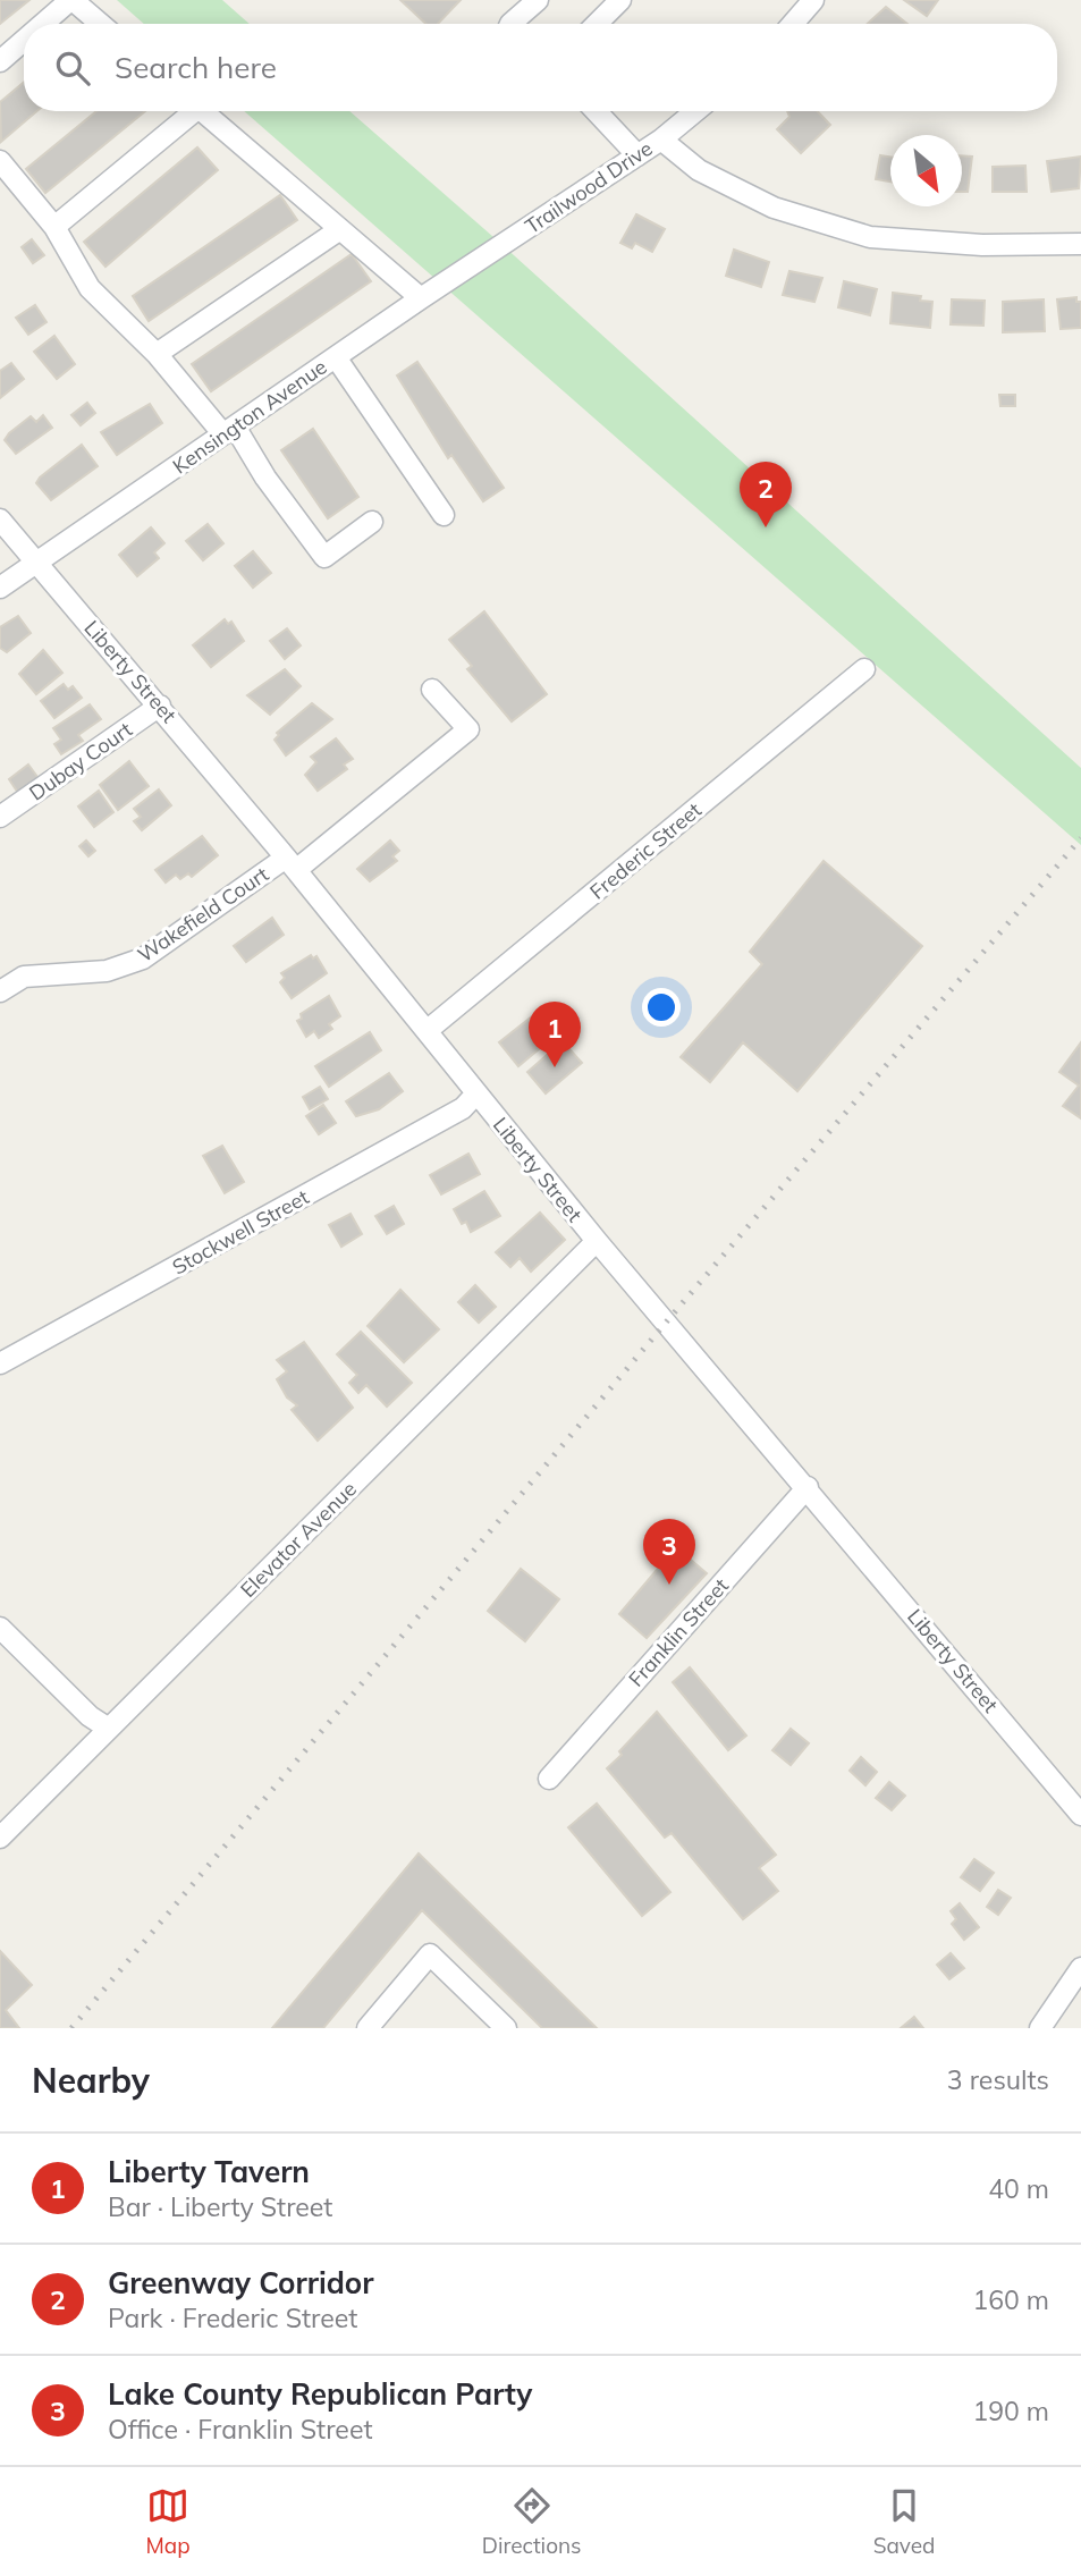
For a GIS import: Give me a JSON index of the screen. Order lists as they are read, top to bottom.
{
  "streets": {
    "street": [
      "Trailwood Drive",
      "Kensington Avenue",
      "Liberty Street",
      "Dubay Court",
      "Frederic Street",
      "Wakefield Court",
      "Stockwell Street",
      "Elevator Avenue",
      "Franklin Street"
    ]
  },
  "crossings": [
    ["Trailwood Drive", "Kensington Avenue"],
    ["Kensington Avenue", "Liberty Street"],
    ["Liberty Street", "Dubay Court"],
    ["Liberty Street", "Frederic Street"],
    ["Liberty Street", "Wakefield Court"],
    ["Liberty Street", "Stockwell Street"],
    ["Liberty Street", "Elevator Avenue"],
    ["Liberty Street", "Franklin Street"]
  ],
  "north": "bottom right",
  "page": {
    "search": "Search here",
    "pins": ["2", "1", "3"],
    "heading": ["Nearby", "3 results"],
    "list": [
      {
        "mark": "1",
        "name": "Liberty Tavern",
        "note": "Bar · Liberty Street",
        "value": "40 m"
      },
      {
        "mark": "2",
        "name": "Greenway Corridor",
        "note": "Park · Frederic Street",
        "value": "160 m"
      },
      {
        "mark": "3",
        "name": "Lake County Republican Party",
        "note": "Office · Franklin Street",
        "value": "190 m"
      }
    ],
    "nav": ["Map", "Directions", "Saved"]
  }
}
